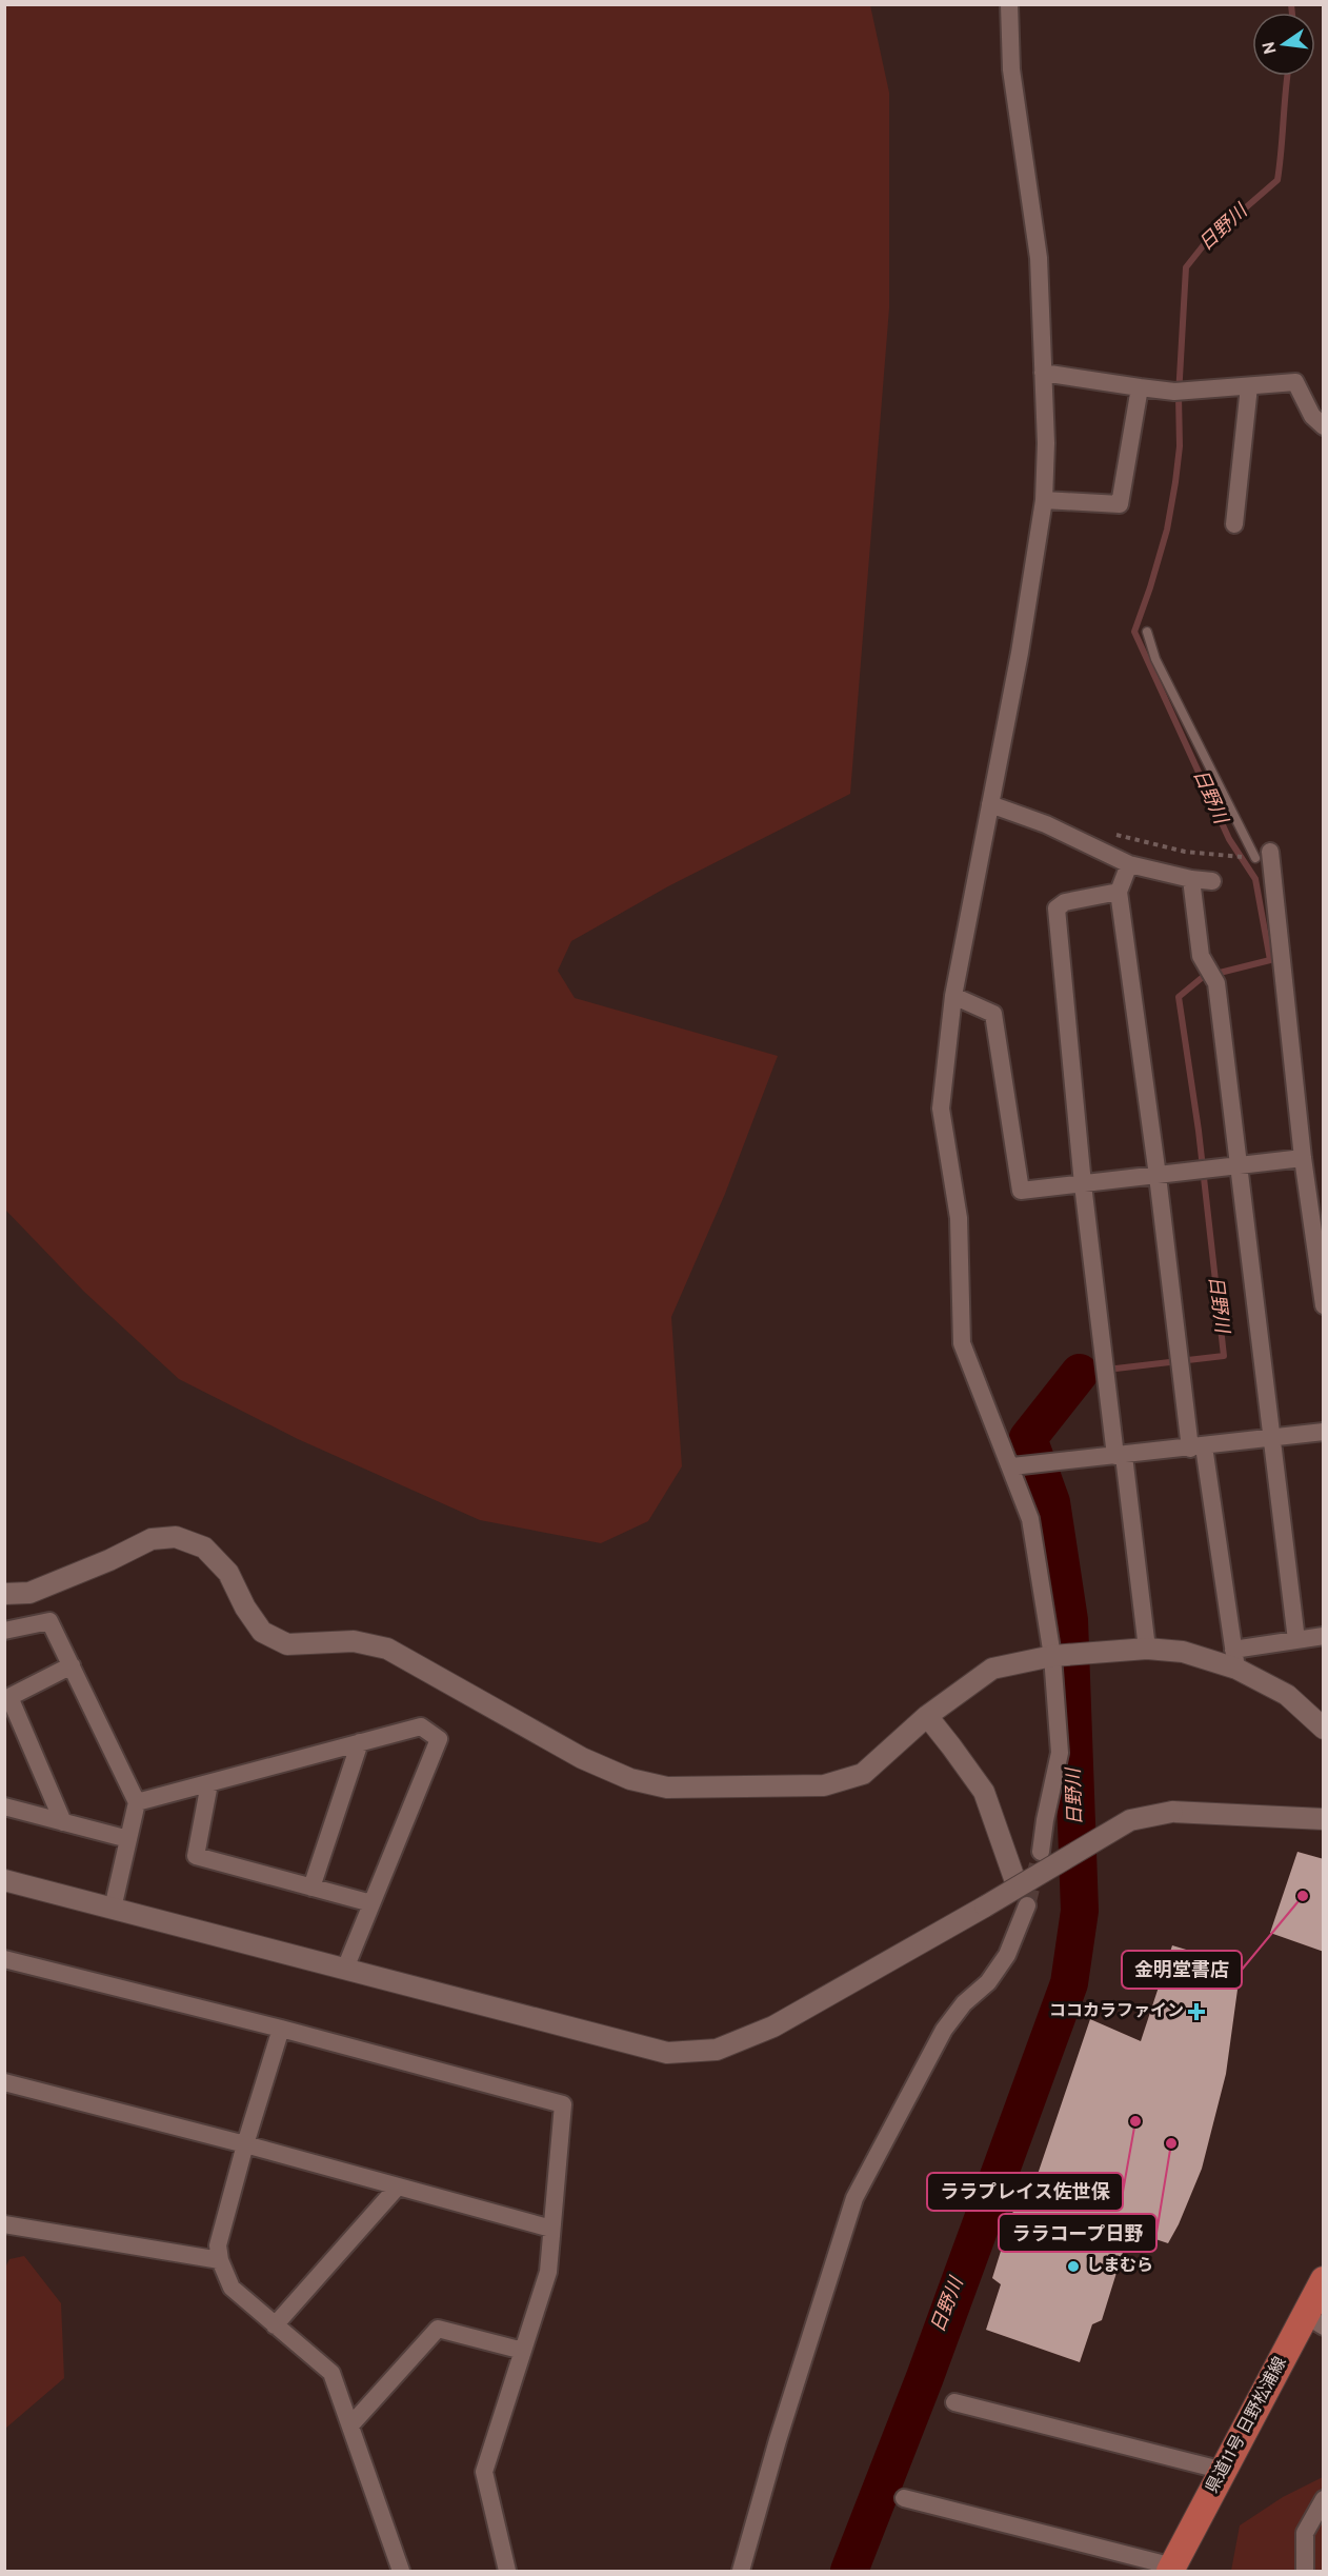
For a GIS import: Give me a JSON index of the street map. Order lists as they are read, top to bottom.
{
  "streets": {
    "main road": ["県道11号 日野松浦線"]
  },
  "water": ["日野川"],
  "places": {
    "other": [
      "金明堂書店",
      "ララプレイス佐世保",
      "ララコープ日野",
      "しまむら"
    ],
    "health": ["ココカラファイン"]
  },
  "north": "left"
}
